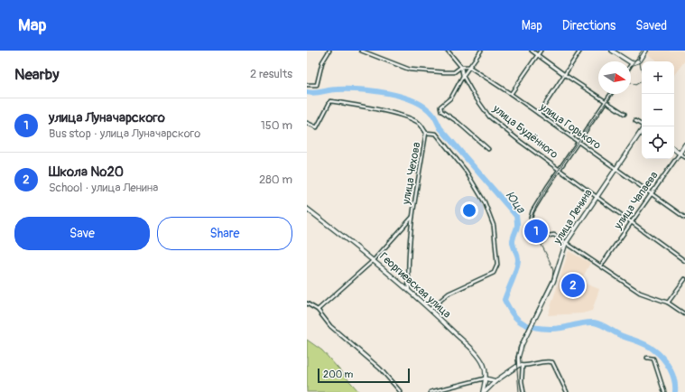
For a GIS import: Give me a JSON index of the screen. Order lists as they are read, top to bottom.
{
  "streets": {
    "main road": ["улица Чапаева", "улица Ленина", "Георгиевская улица"],
    "street": ["улица Горького", "улица Будённого", "улица Чехова"]
  },
  "crossings": [
    ["улица Горького", "улица Чапаева"],
    ["улица Горького", "улица Ленина"],
    ["улица Будённого", "улица Чапаева"],
    ["улица Будённого", "улица Ленина"],
    ["улица Чехова", "Георгиевская улица"]
  ],
  "water": ["Юца"],
  "scale_bar": "200 m",
  "north": "right",
  "page": {
    "header": "Map",
    "nav": ["Map", "Directions", "Saved"],
    "heading": ["Nearby", "2 results"],
    "map_buttons": ["+", "−"],
    "list": [
      {
        "mark": "1",
        "name": "улица Луначарского",
        "note": "Bus stop · улица Луначарского",
        "value": "150 m"
      },
      {
        "mark": "2",
        "name": "Школа №20",
        "note": "School · улица Ленина",
        "value": "280 m"
      }
    ],
    "buttons": ["Save", "Share"],
    "pins": ["1", "2"],
    "scale": "200 m"
  }
}
